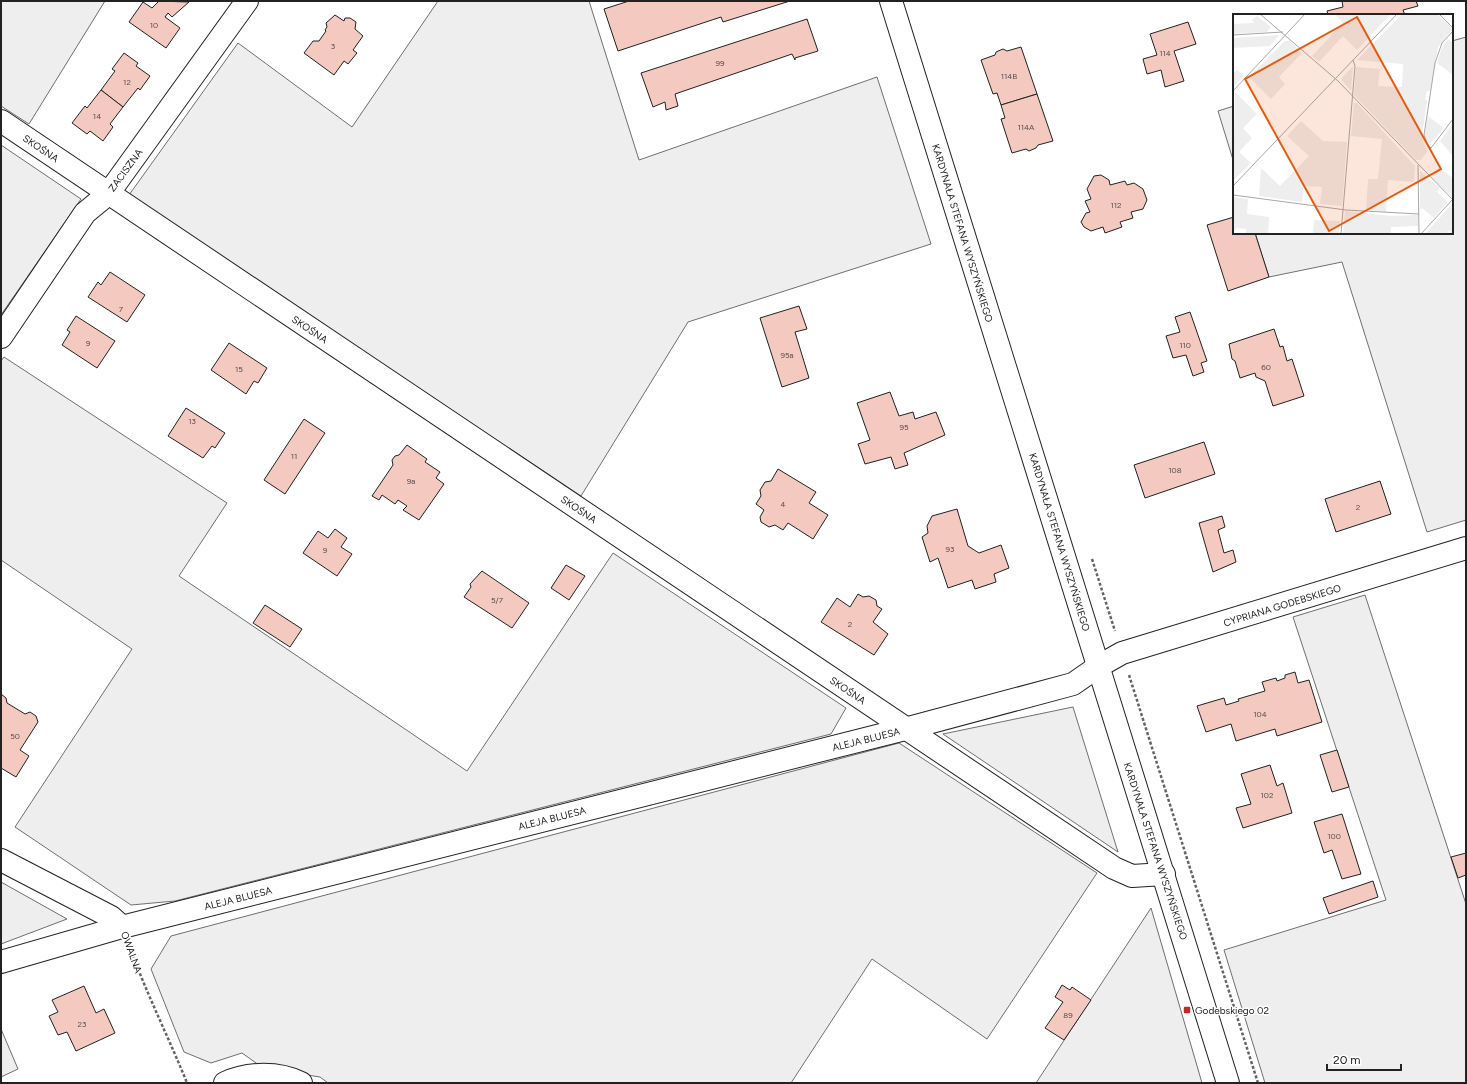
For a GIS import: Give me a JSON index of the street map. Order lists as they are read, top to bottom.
{
  "streets": {
    "street": [
      "SKOŚNA",
      "ZACISZNA",
      "KARDYNAŁA STEFANA WYSZYŃSKIEGO",
      "CYPRIANA GODEBSKIEGO",
      "ALEJA BLUESA",
      "OWALNA"
    ]
  },
  "crossings": [
    ["SKOŚNA", "ZACISZNA"],
    ["SKOŚNA", "KARDYNAŁA STEFANA WYSZYŃSKIEGO"],
    ["SKOŚNA", "ALEJA BLUESA"],
    ["KARDYNAŁA STEFANA WYSZYŃSKIEGO", "CYPRIANA GODEBSKIEGO"],
    ["KARDYNAŁA STEFANA WYSZYŃSKIEGO", "ALEJA BLUESA"],
    ["CYPRIANA GODEBSKIEGO", "ALEJA BLUESA"],
    ["ALEJA BLUESA", "OWALNA"]
  ],
  "places": {
    "transit": ["Godebskiego 02"]
  },
  "house_numbers": [
    "10",
    "3",
    "114",
    "99",
    "114B",
    "12",
    "14",
    "114A",
    "112",
    "7",
    "9",
    "110",
    "95a",
    "60",
    "15",
    "13",
    "95",
    "11",
    "108",
    "9a",
    "4",
    "2",
    "93",
    "9",
    "5/7",
    "2",
    "104",
    "50",
    "102",
    "100",
    "89",
    "23"
  ],
  "scale_bar": "20 m"
}
